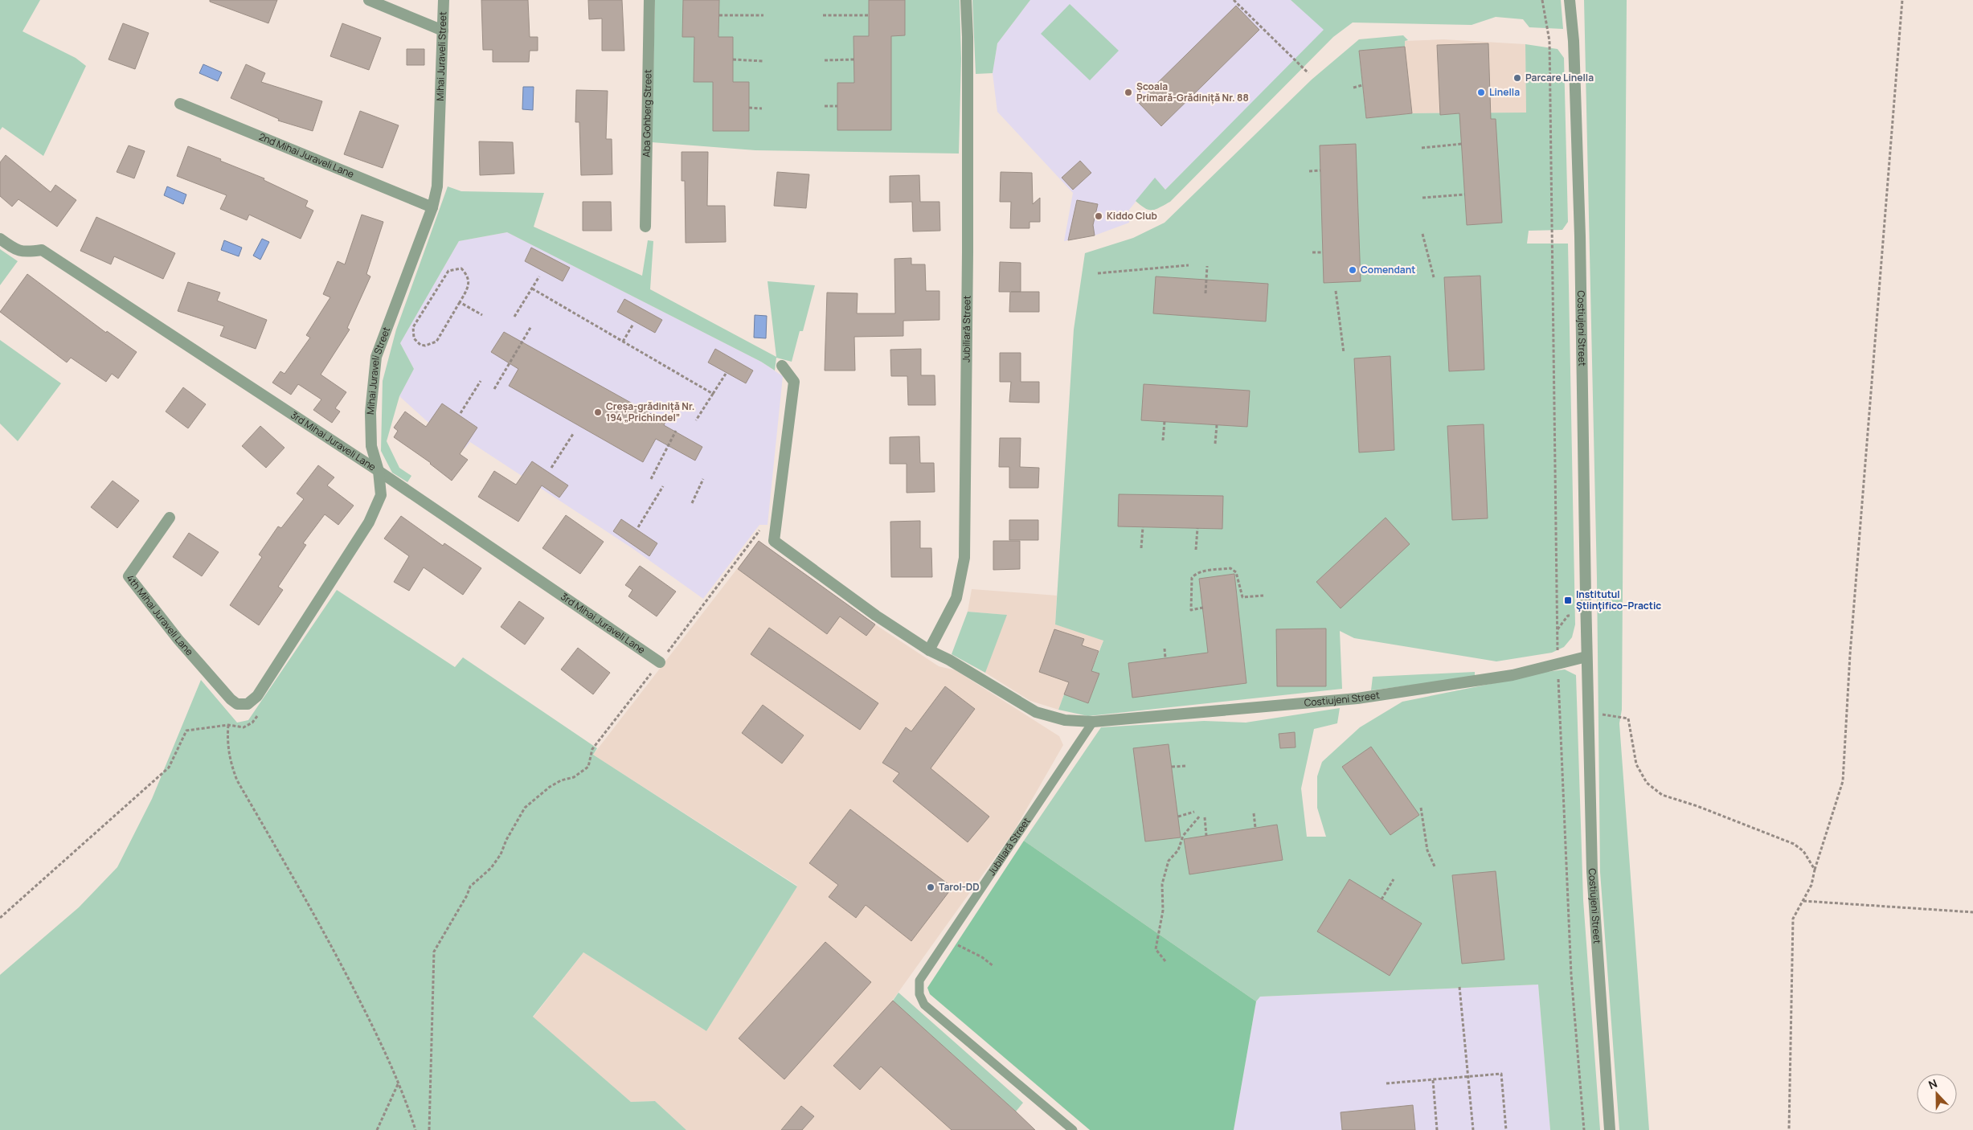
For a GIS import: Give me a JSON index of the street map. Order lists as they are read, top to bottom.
{
  "streets": {
    "street": [
      "Mihai Juraveli Street",
      "Aba Gohberg Street",
      "2nd Mihai Juraveli Lane",
      "Costiujeni Street",
      "Jubiliară Street",
      "3rd Mihai Juraveli Lane",
      "4th Mihai Juraveli Lane"
    ]
  },
  "crossings": [
    ["Mihai Juraveli Street", "2nd Mihai Juraveli Lane"],
    ["Mihai Juraveli Street", "3rd Mihai Juraveli Lane"],
    ["Mihai Juraveli Street", "4th Mihai Juraveli Lane"],
    ["Costiujeni Street", "Jubiliară Street"]
  ],
  "places": {
    "other": [
      "Parcare Linella",
      "Școala Primară-Grădiniță Nr. 88",
      "Linella",
      "Kiddo Club",
      "Comendant",
      "Creșa-grădiniță Nr. 194 „Prichindel”",
      "Tarol-DD"
    ],
    "transit": ["Institutul Ştiinţifico–Practic"]
  },
  "north": "top"
}
